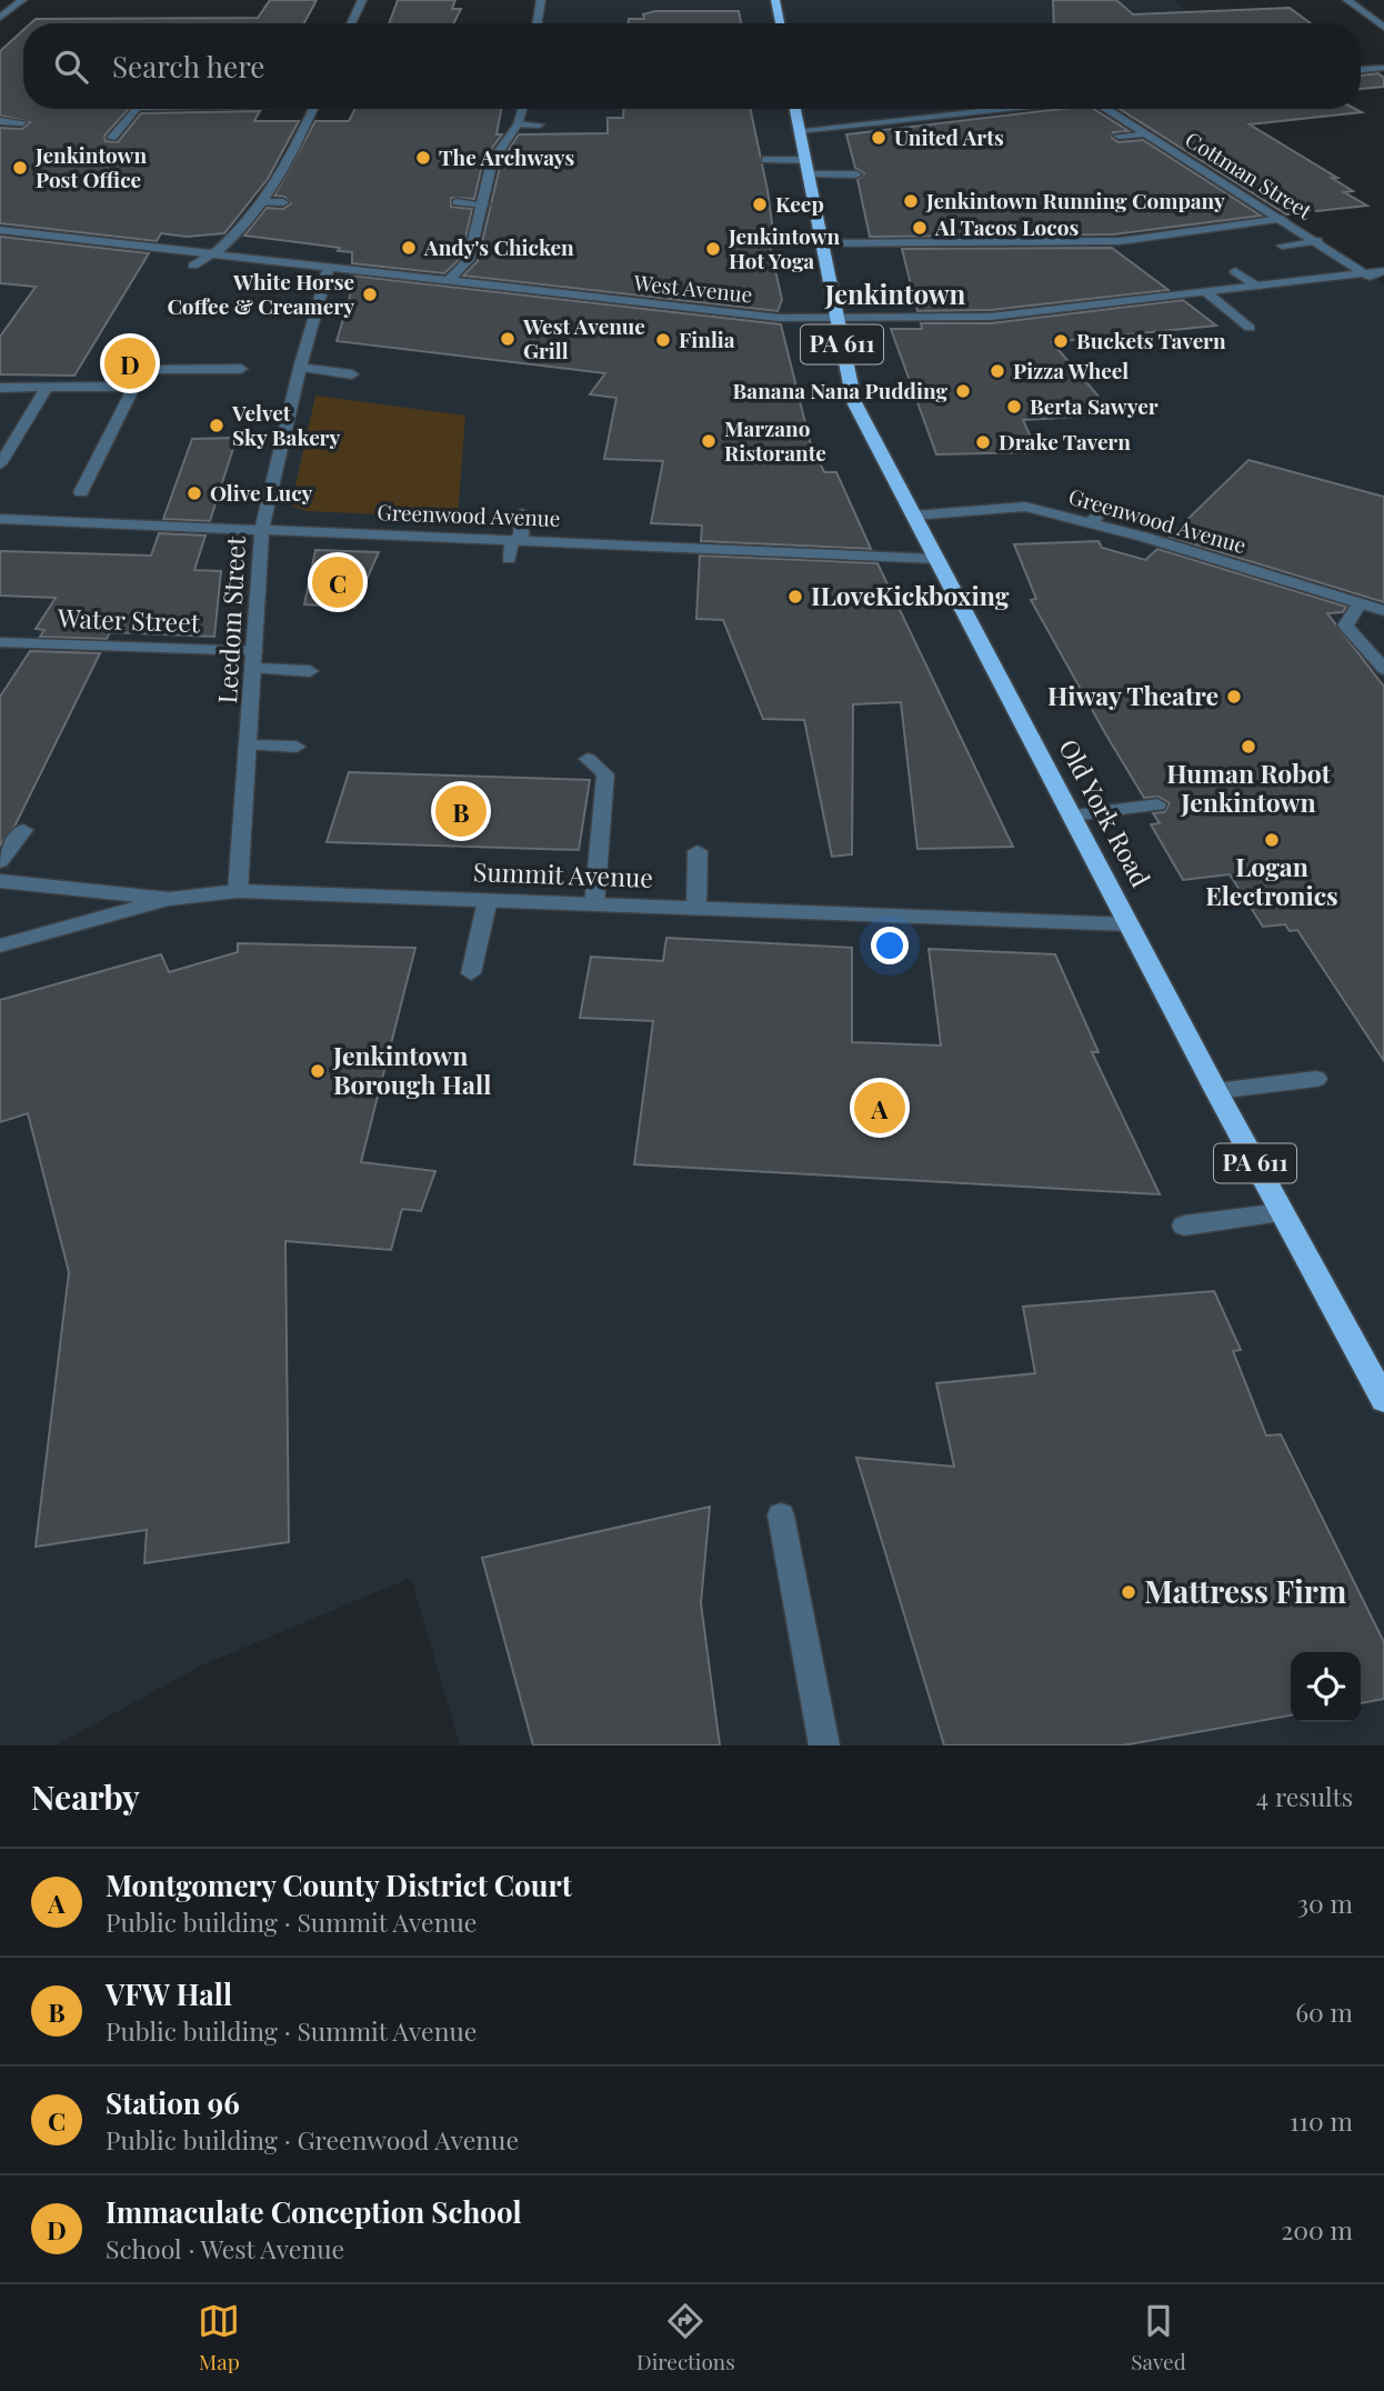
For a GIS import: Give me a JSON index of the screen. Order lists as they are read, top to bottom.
{
  "streets": {
    "highway": ["PA 611", "Old York Road"],
    "street": [
      "Cottman Street",
      "West Avenue",
      "Greenwood Avenue",
      "Leedom Street",
      "Water Street",
      "Summit Avenue"
    ]
  },
  "crossings": [
    ["Cottman Street", "West Avenue"],
    ["West Avenue", "Leedom Street"],
    ["West Avenue", "Old York Road"],
    ["Greenwood Avenue", "Leedom Street"],
    ["Greenwood Avenue", "Old York Road"],
    ["Leedom Street", "Water Street"],
    ["Leedom Street", "Summit Avenue"],
    ["Old York Road", "Summit Avenue"]
  ],
  "districts": ["Jenkintown"],
  "places": [
    "United Arts",
    "The Archways",
    "Jenkintown Post Office",
    "Jenkintown Running Company",
    "Keep",
    "Al Tacos Locos",
    "Andy's Chicken",
    "Jenkintown Hot Yoga",
    "White Horse Coffee & Creamery",
    "West Avenue Grill",
    "Finlia",
    "Buckets Tavern",
    "Pizza Wheel",
    "Banana Nana Pudding",
    "Berta Sawyer",
    "Velvet Sky Bakery",
    "Marzano Ristorante",
    "Drake Tavern",
    "Olive Lucy",
    "ILoveKickboxing",
    "Hiway Theatre",
    "Human Robot Jenkintown",
    "Logan Electronics",
    "Jenkintown Borough Hall",
    "Mattress Firm"
  ],
  "page": {
    "search": "Search here",
    "pins": [
      "D",
      "C",
      "B",
      "A"
    ],
    "heading": ["Nearby", "4 results"],
    "list": [
      {
        "mark": "A",
        "name": "Montgomery County District Court",
        "note": "Public building · Summit Avenue",
        "value": "30 m"
      },
      {
        "mark": "B",
        "name": "VFW Hall",
        "note": "Public building · Summit Avenue",
        "value": "60 m"
      },
      {
        "mark": "C",
        "name": "Station 96",
        "note": "Public building · Greenwood Avenue",
        "value": "110 m"
      },
      {
        "mark": "D",
        "name": "Immaculate Conception School",
        "note": "School · West Avenue",
        "value": "200 m"
      }
    ],
    "nav": ["Map", "Directions", "Saved"]
  }
}
